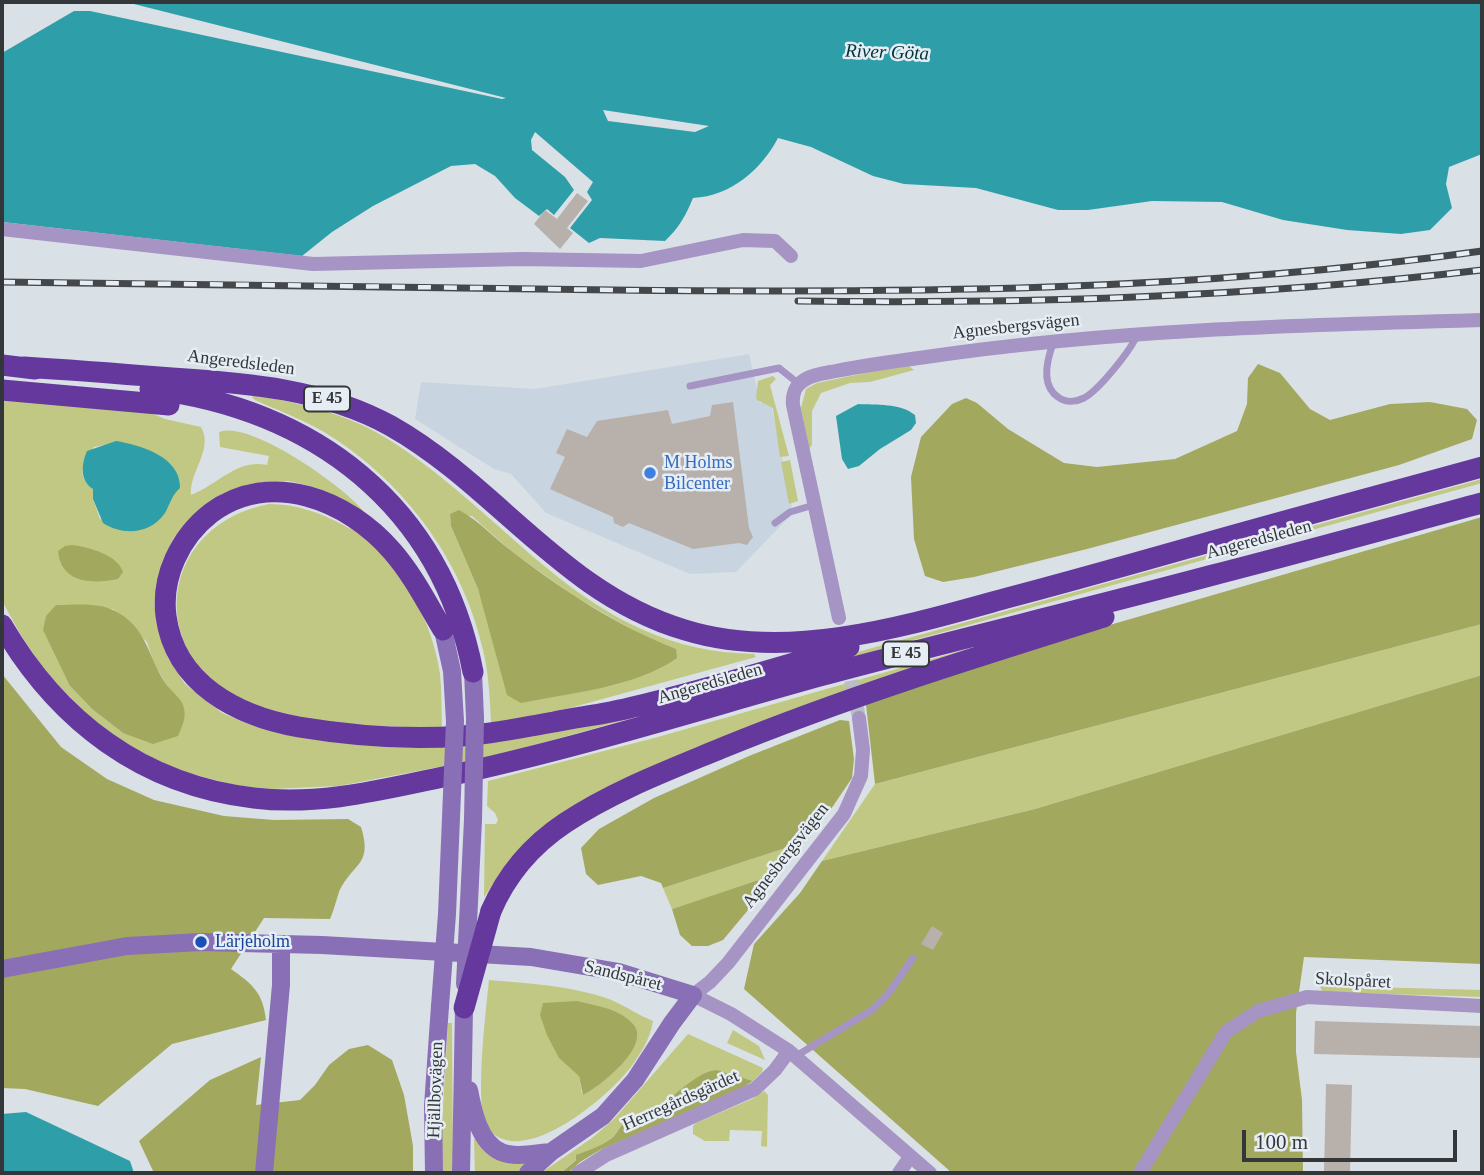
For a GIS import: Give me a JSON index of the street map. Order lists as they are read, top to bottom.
{
  "streets": {
    "highway": ["Angeredsleden", "E 45"],
    "main road": ["Sandspåret", "Hjällbovägen"],
    "street": ["Agnesbergsvägen", "Skolspåret", "Herregårdsgärdet"]
  },
  "crossings": [
    ["Agnesbergsvägen", "Sandspåret"],
    ["Angeredsleden", "E 45"],
    ["Sandspåret", "Herregårdsgärdet"]
  ],
  "water": ["River Göta"],
  "places": ["M Holms Bilcenter", "Lärjeholm"],
  "scale_bar": "100 m"
}
